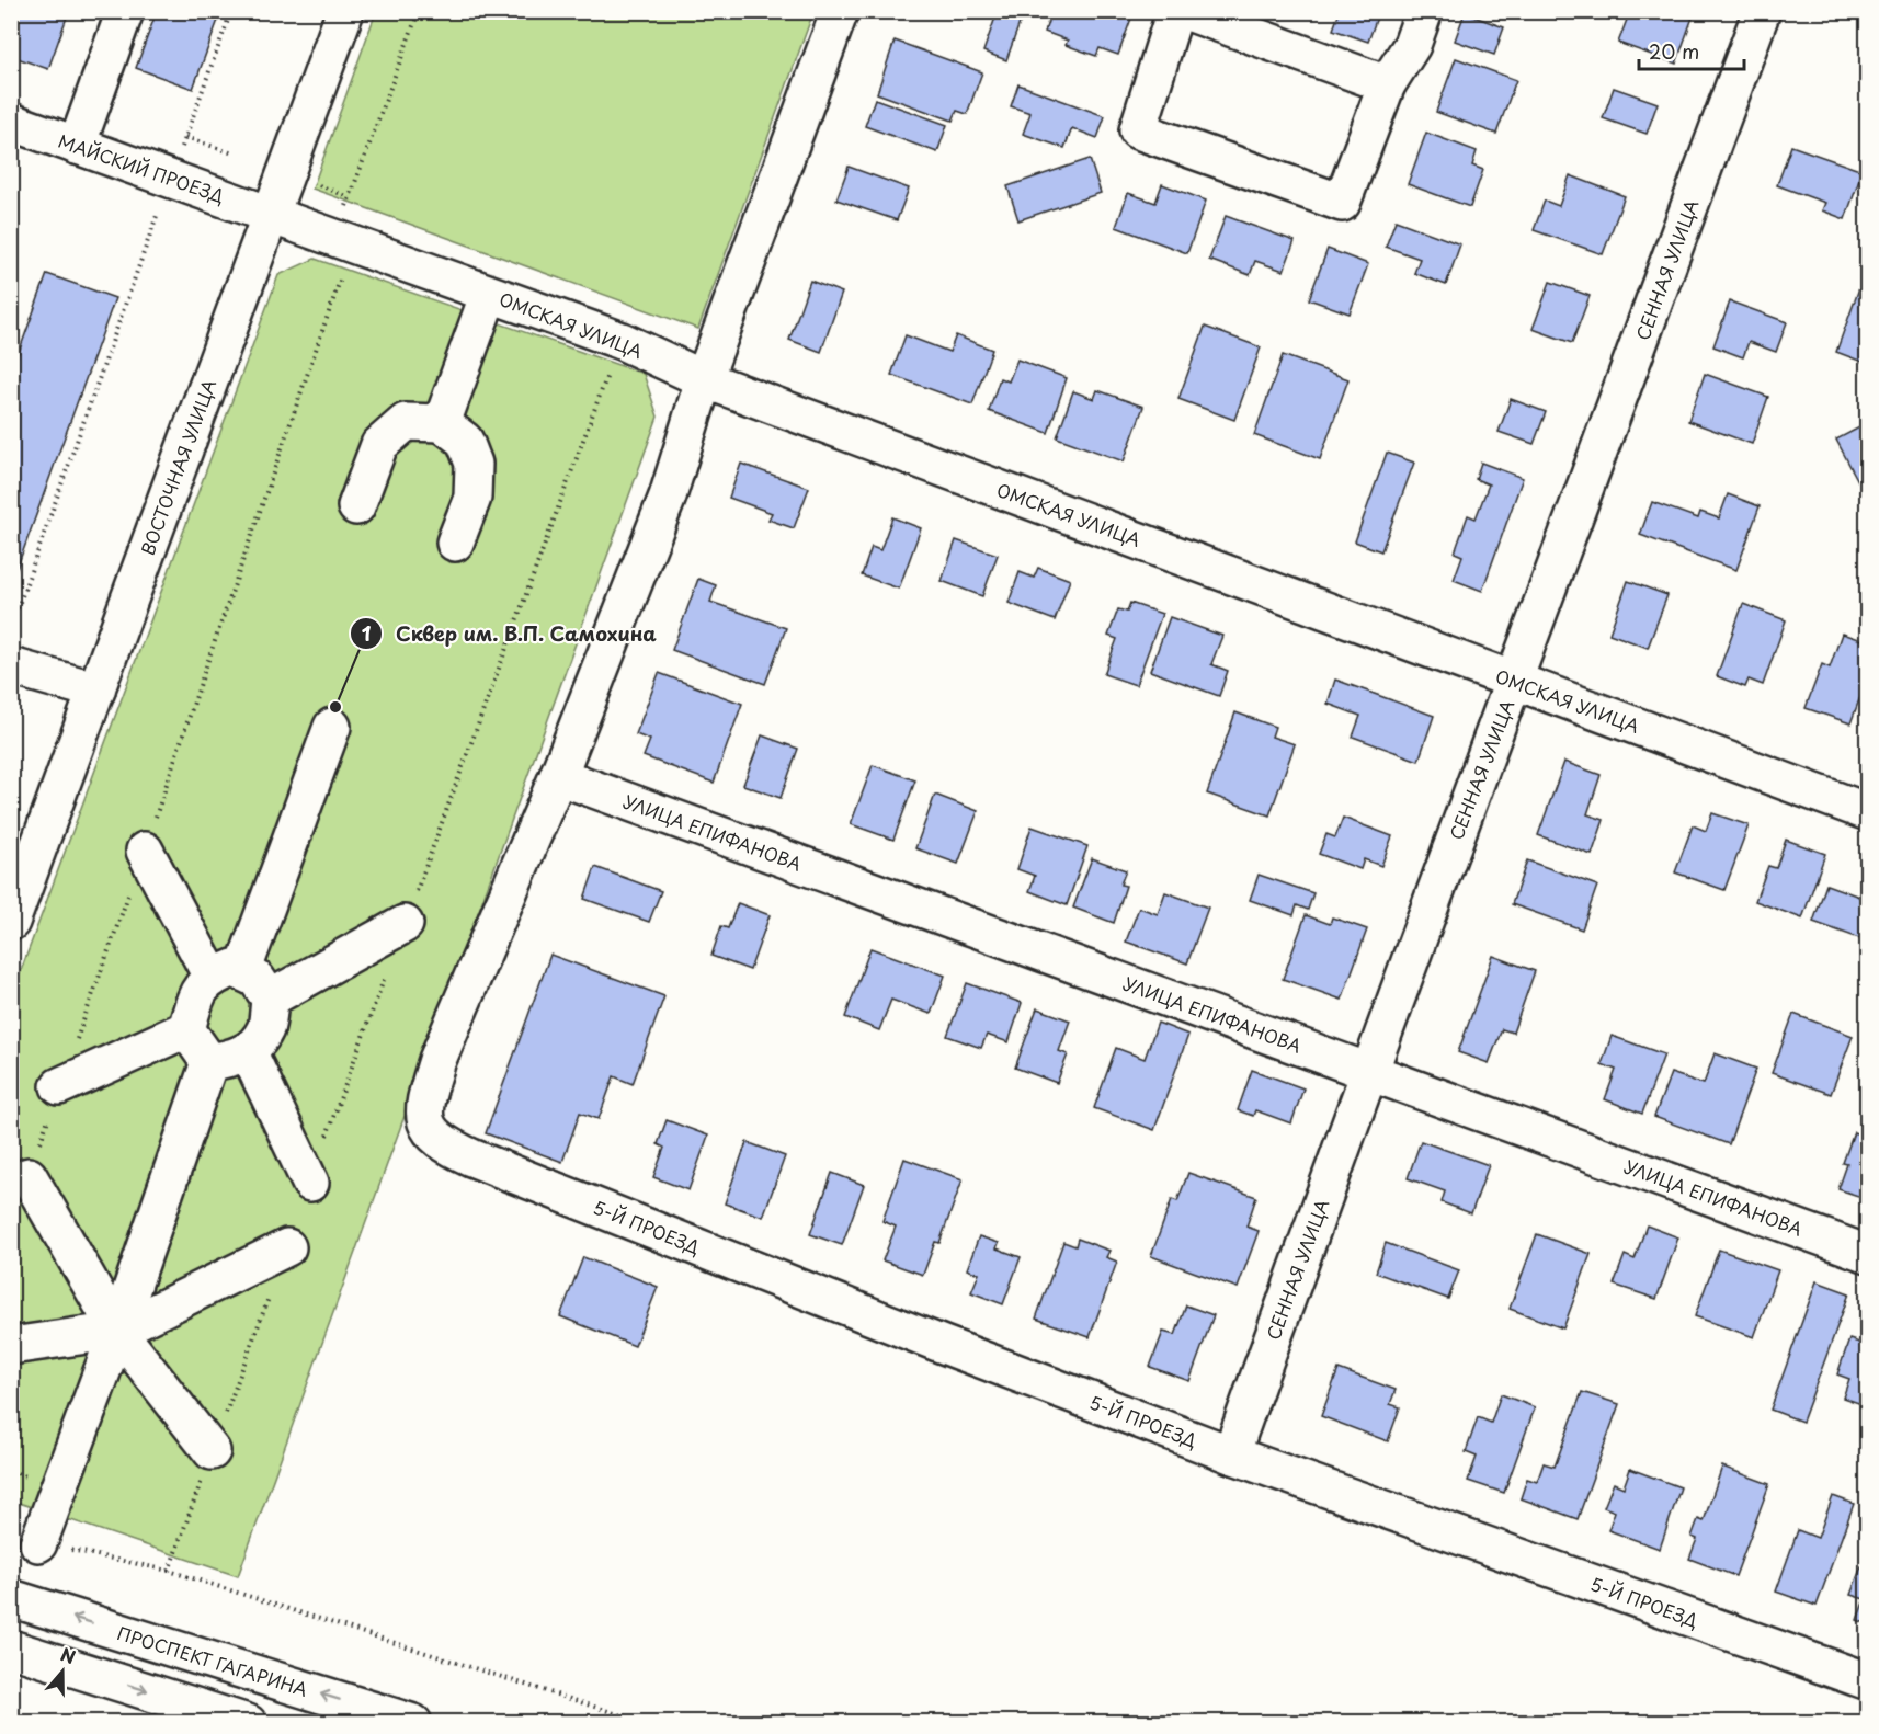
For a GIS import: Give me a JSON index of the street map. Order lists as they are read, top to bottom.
{
  "streets": {
    "street": [
      "МАЙСКИЙ ПРОЕЗД",
      "СЕННАЯ УЛИЦА",
      "ОМСКАЯ УЛИЦА",
      "ВОСТОЧНАЯ УЛИЦА",
      "УЛИЦА ЕПИФАНОВА",
      "5-Й ПРОЕЗД",
      "ПРОСПЕКТ ГАГАРИНА"
    ]
  },
  "crossings": [
    ["МАЙСКИЙ ПРОЕЗД", "ОМСКАЯ УЛИЦА"],
    ["МАЙСКИЙ ПРОЕЗД", "ВОСТОЧНАЯ УЛИЦА"],
    ["СЕННАЯ УЛИЦА", "ОМСКАЯ УЛИЦА"],
    ["СЕННАЯ УЛИЦА", "УЛИЦА ЕПИФАНОВА"],
    ["СЕННАЯ УЛИЦА", "5-Й ПРОЕЗД"],
    ["ОМСКАЯ УЛИЦА", "ВОСТОЧНАЯ УЛИЦА"],
    ["УЛИЦА ЕПИФАНОВА", "5-Й ПРОЕЗД"]
  ],
  "places": ["Сквер им. В.П. Самохина"],
  "scale_bar": "20 m",
  "north": "top"
}
